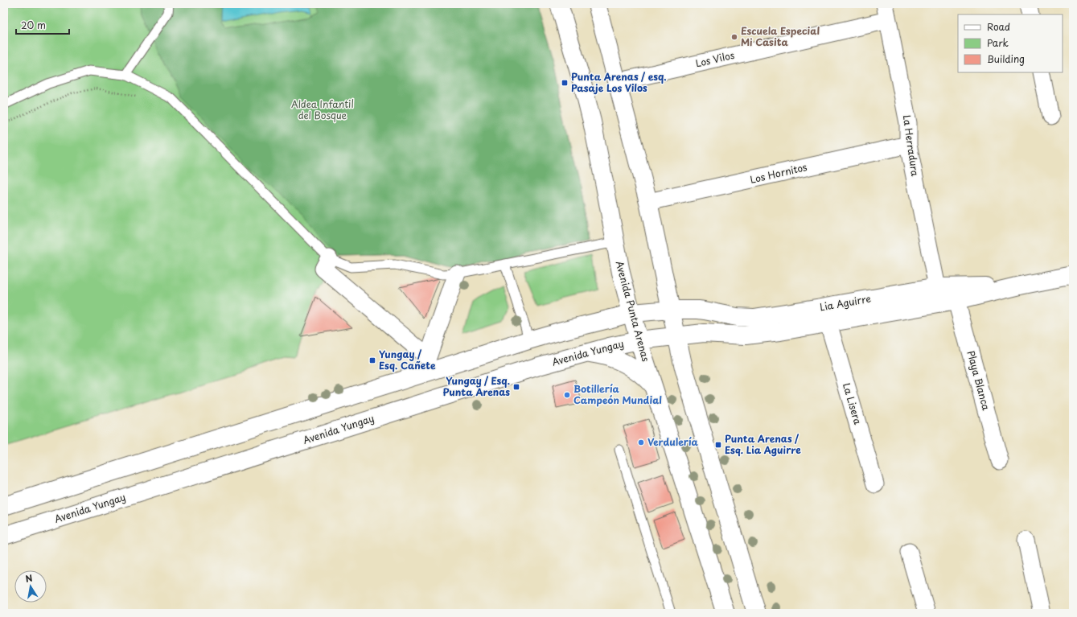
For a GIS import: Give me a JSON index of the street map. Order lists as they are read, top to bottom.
{
  "streets": {
    "main road": ["Lia Aguirre", "Avenida Punta Arenas", "Avenida Yungay"],
    "street": [
      "Los Vilos",
      "La Herradura",
      "Los Hornitos",
      "Playa Blanca",
      "La Lisera"
    ]
  },
  "crossings": [
    ["Los Vilos", "La Herradura"],
    ["La Herradura", "Los Hornitos"],
    ["La Herradura", "Lia Aguirre"],
    ["Lia Aguirre", "Avenida Yungay"],
    ["Lia Aguirre", "Playa Blanca"],
    ["Lia Aguirre", "La Lisera"],
    ["Avenida Punta Arenas", "Avenida Yungay"]
  ],
  "parks": ["Aldea Infantil del Bosque"],
  "places": {
    "other": ["Escuela Especial Mi Casita", "Botillería Campeón Mundial", "Verdulería"],
    "transit": [
      "Punta Arenas / esq. Pasaje Los Vilos",
      "Yungay / Esq. Cañete",
      "Yungay / Esq. Punta Arenas",
      "Punta Arenas / Esq. Lia Aguirre"
    ]
  },
  "legend": ["Road", "Park", "Building"],
  "scale_bar": "20 m",
  "north": "top"
}
